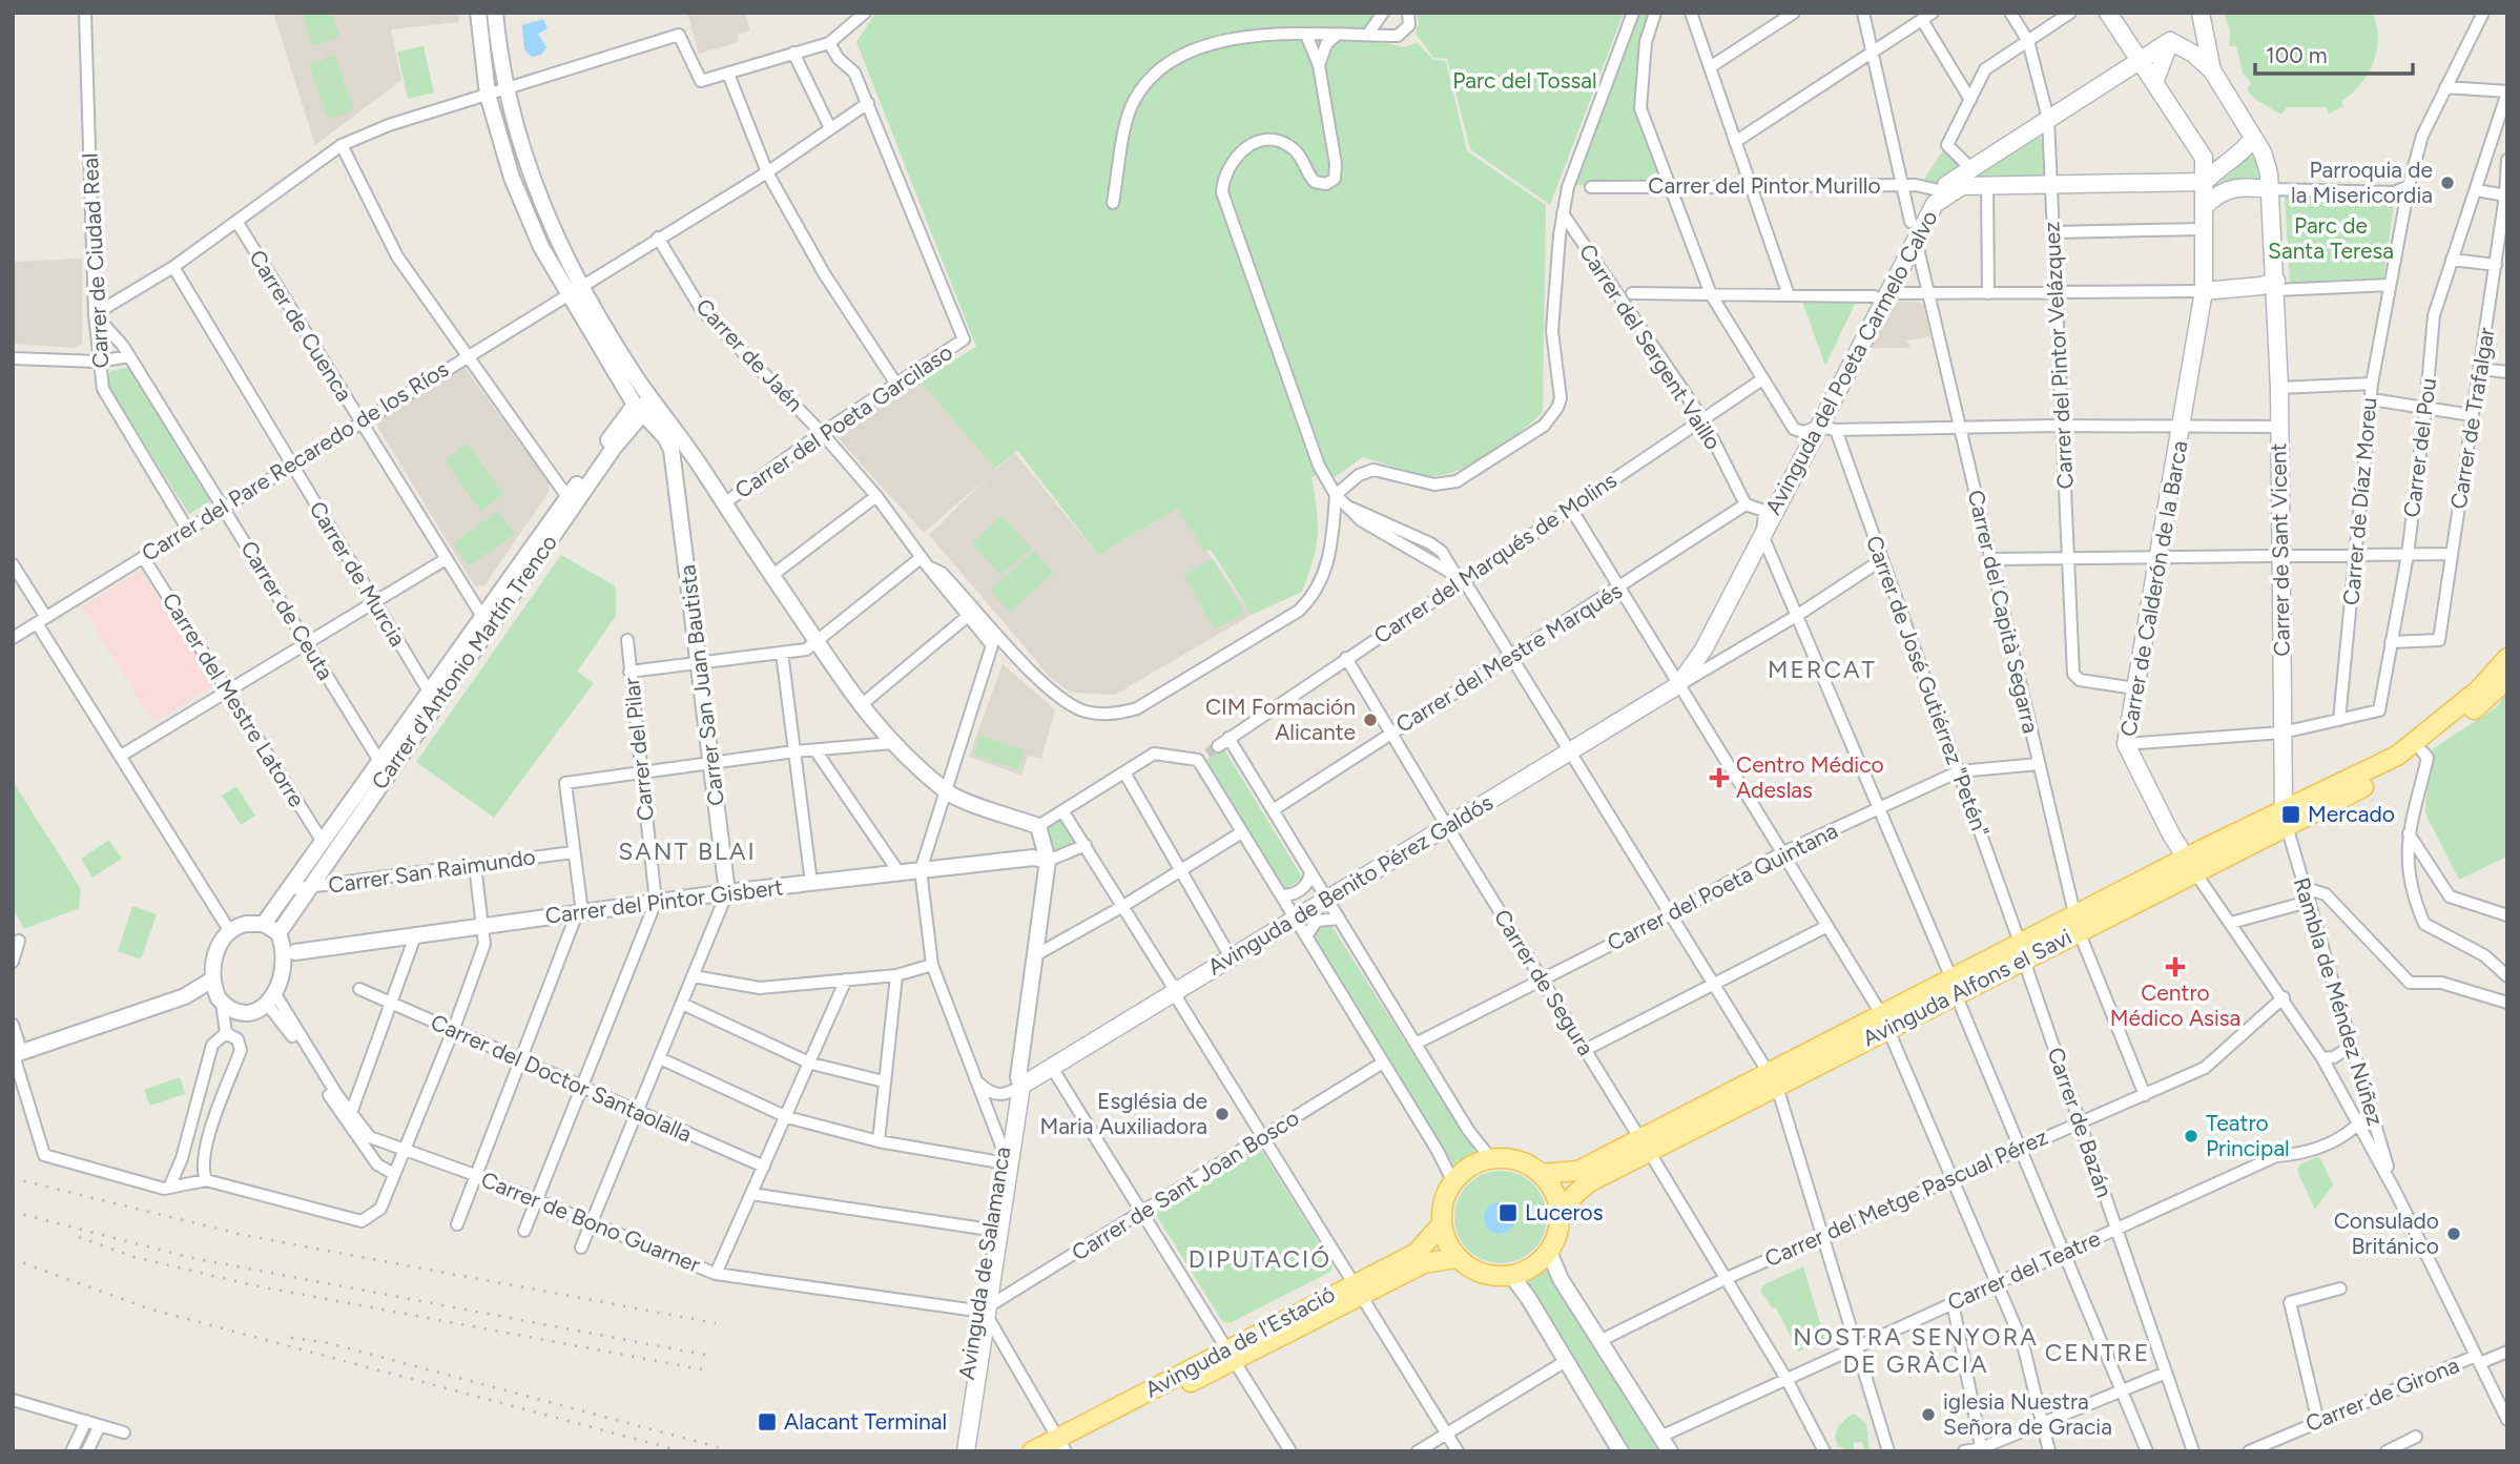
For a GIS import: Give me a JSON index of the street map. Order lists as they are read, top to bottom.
{
  "streets": {
    "main road": [
      "Avinguda del Poeta Carmelo Calvo",
      "Carrer de Sant Vicent",
      "Carrer de Calderón de la Barca",
      "Avinguda de Benito Pérez Galdós",
      "Avinguda Alfons el Savi",
      "Avinguda de Salamanca",
      "Avinguda de l'Estació"
    ],
    "street": [
      "Carrer del Pintor Murillo",
      "Carrer de Ciudad Real",
      "Carrer de Cuenca",
      "Carrer del Sergent Vaillo",
      "Carrer de Jaén",
      "Carrer del Pintor Velázquez",
      "Carrer de Trafalgar",
      "Carrer del Poeta Garcilaso",
      "Carrer del Pou",
      "Carrer del Pare Recaredo de los Ríos",
      "Carrer de Díaz Moreu",
      "Carrer del Marqués de Molins",
      "Carrer de Murcia",
      "Carrer de Ceuta",
      "Carrer del Capità Segarra",
      "Carrer del Mestre Marqués",
      "Carrer d'Antonio Martín Trenco",
      "Carrer San Juan Bautista",
      "Carrer de José Gutiérrez \"Petén\"",
      "Carrer del Mestre Latorre",
      "Carrer del Pilar",
      "Carrer San Raimundo",
      "Carrer del Poeta Quintana",
      "Carrer del Pintor Gisbert",
      "Carrer de Segura",
      "Rambla de Méndez Núñez",
      "Carrer del Doctor Santaolalla",
      "Carrer de Bazán",
      "Carrer de Sant Joan Bosco",
      "Carrer del Metge Pascual Pérez",
      "Carrer de Bono Guarner",
      "Carrer del Teatre",
      "Carrer de Girona"
    ]
  },
  "crossings": [
    ["Carrer del Pintor Murillo", "Avinguda del Poeta Carmelo Calvo"],
    ["Carrer del Pintor Murillo", "Carrer del Capità Segarra"],
    ["Carrer de Ciudad Real", "Carrer del Pare Recaredo de los Ríos"],
    ["Carrer de Ciudad Real", "Carrer de Ceuta"],
    ["Carrer de Cuenca", "Carrer del Pare Recaredo de los Ríos"],
    ["Carrer de Cuenca", "Carrer d'Antonio Martín Trenco"],
    ["Carrer del Sergent Vaillo", "Carrer del Marqués de Molins"],
    ["Carrer del Sergent Vaillo", "Carrer del Mestre Marqués"],
    ["Carrer de Jaén", "Carrer del Poeta Garcilaso"],
    ["Carrer de Jaén", "Carrer del Pare Recaredo de los Ríos"],
    ["Carrer del Pintor Velázquez", "Avinguda del Poeta Carmelo Calvo"],
    ["Carrer del Pintor Velázquez", "Carrer de Calderón de la Barca"],
    ["Avinguda del Poeta Carmelo Calvo", "Carrer del Capità Segarra"],
    ["Avinguda del Poeta Carmelo Calvo", "Avinguda de Benito Pérez Galdós"],
    ["Carrer de Trafalgar", "Carrer del Pou"],
    ["Carrer del Poeta Garcilaso", "Carrer del Pare Recaredo de los Ríos"],
    ["Carrer del Pou", "Carrer de Díaz Moreu"],
    ["Carrer del Pare Recaredo de los Ríos", "Carrer de Murcia"],
    ["Carrer del Pare Recaredo de los Ríos", "Carrer de Ceuta"],
    ["Carrer del Pare Recaredo de los Ríos", "Carrer del Mestre Latorre"],
    ["Carrer de Sant Vicent", "Avinguda Alfons el Savi"],
    ["Carrer de Sant Vicent", "Rambla de Méndez Núñez"],
    ["Carrer del Marqués de Molins", "Carrer de Segura"],
    ["Carrer de Murcia", "Carrer d'Antonio Martín Trenco"],
    ["Carrer de Calderón de la Barca", "Avinguda Alfons el Savi"],
    ["Carrer de Calderón de la Barca", "Rambla de Méndez Núñez"],
    ["Carrer de Ceuta", "Carrer d'Antonio Martín Trenco"],
    ["Carrer del Capità Segarra", "Carrer del Poeta Quintana"],
    ["Carrer del Capità Segarra", "Avinguda Alfons el Savi"],
    ["Carrer del Capità Segarra", "Carrer del Metge Pascual Pérez"],
    ["Carrer del Mestre Marqués", "Carrer de Segura"],
    ["Carrer d'Antonio Martín Trenco", "Carrer San Juan Bautista"],
    ["Carrer d'Antonio Martín Trenco", "Carrer del Mestre Latorre"],
    ["Carrer d'Antonio Martín Trenco", "Carrer San Raimundo"],
    ["Carrer d'Antonio Martín Trenco", "Carrer del Pintor Gisbert"],
    ["Carrer d'Antonio Martín Trenco", "Carrer de Bono Guarner"],
    ["Carrer San Juan Bautista", "Carrer del Pintor Gisbert"],
    ["Carrer de José Gutiérrez \"Petén\"", "Carrer del Poeta Quintana"],
    ["Carrer de José Gutiérrez \"Petén\"", "Avinguda Alfons el Savi"],
    ["Carrer de José Gutiérrez \"Petén\"", "Carrer de Bazán"],
    ["Carrer del Pilar", "Carrer del Pintor Gisbert"],
    ["Avinguda de Benito Pérez Galdós", "Carrer de Segura"],
    ["Avinguda de Benito Pérez Galdós", "Avinguda de Salamanca"],
    ["Carrer del Poeta Quintana", "Carrer de Segura"],
    ["Carrer del Pintor Gisbert", "Carrer de Bono Guarner"],
    ["Carrer del Pintor Gisbert", "Avinguda de Salamanca"],
    ["Carrer de Segura", "Avinguda Alfons el Savi"],
    ["Carrer de Segura", "Carrer del Metge Pascual Pérez"],
    ["Carrer de Segura", "Carrer del Teatre"],
    ["Avinguda Alfons el Savi", "Rambla de Méndez Núñez"],
    ["Avinguda Alfons el Savi", "Carrer de Bazán"],
    ["Avinguda Alfons el Savi", "Avinguda de l'Estació"],
    ["Rambla de Méndez Núñez", "Carrer del Metge Pascual Pérez"],
    ["Rambla de Méndez Núñez", "Carrer del Teatre"],
    ["Rambla de Méndez Núñez", "Carrer de Girona"],
    ["Carrer de Bazán", "Carrer del Metge Pascual Pérez"],
    ["Carrer de Bazán", "Carrer del Teatre"],
    ["Carrer de Sant Joan Bosco", "Carrer de Bono Guarner"],
    ["Carrer de Sant Joan Bosco", "Avinguda de Salamanca"],
    ["Carrer de Bono Guarner", "Avinguda de Salamanca"]
  ],
  "districts": [
    "MERCAT",
    "SANT BLAI",
    "DIPUTACIÓ",
    "NOSTRA SENYORA DE GRÀCIA",
    "CENTRE"
  ],
  "parks": ["Parc del Tossal", "Parc de Santa Teresa"],
  "places": {
    "other": [
      "Parroquia de la Misericordia",
      "CIM Formación Alicante",
      "Església de Maria Auxiliadora",
      "Teatro Principal",
      "Consulado Británico",
      "iglesia Nuestra Señora de Gracia"
    ],
    "health": ["Centro Médico Adeslas", "Centro Médico Asisa"],
    "transit": ["Mercado", "Luceros", "Alacant Terminal"]
  },
  "scale_bar": "100 m"
}
